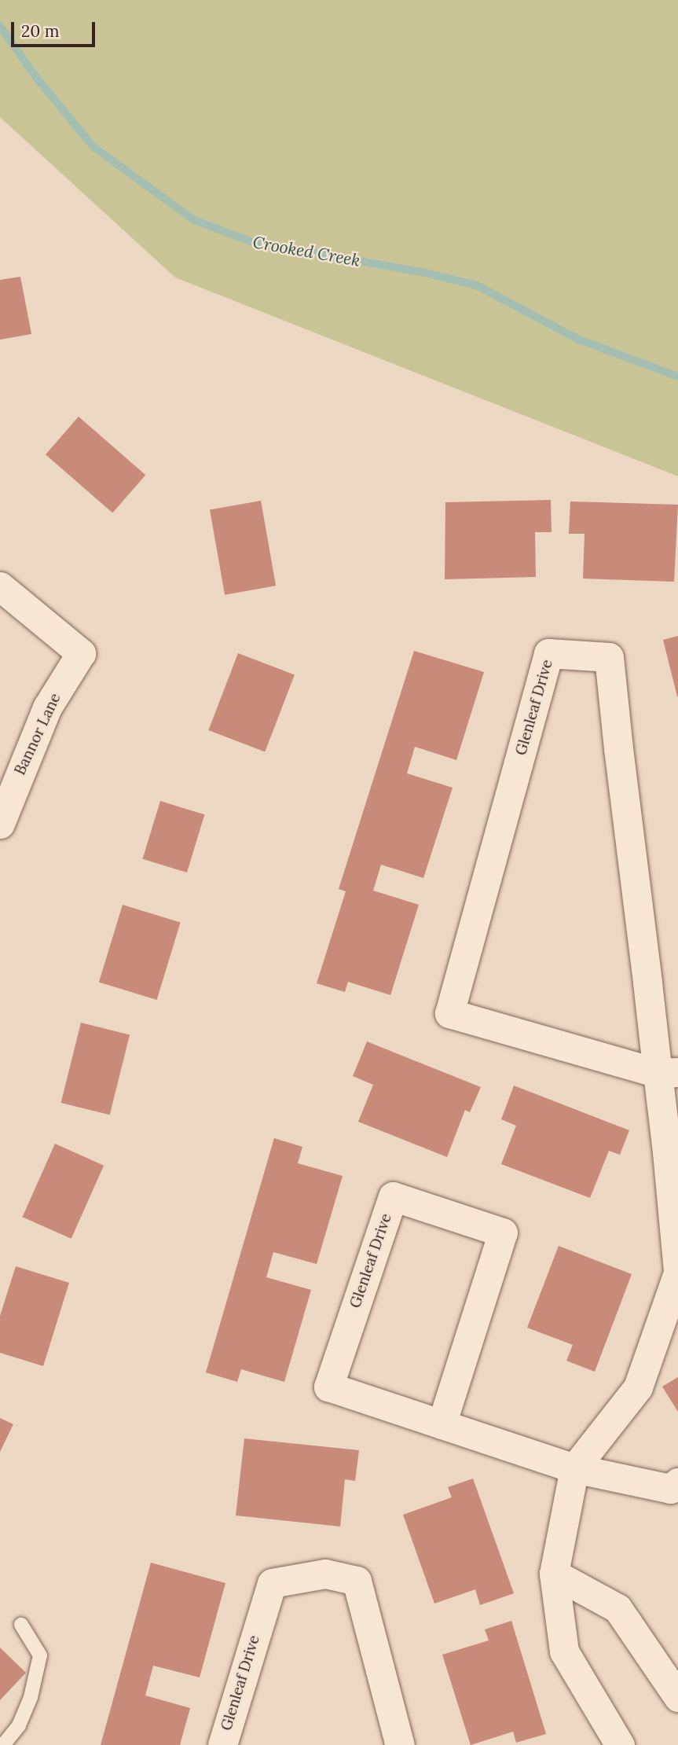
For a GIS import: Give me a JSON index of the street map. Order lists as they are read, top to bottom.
{
  "streets": {
    "street": ["Glenleaf Drive", "Bannor Lane"]
  },
  "water": ["Crooked Creek"],
  "scale_bar": "20 m"
}
